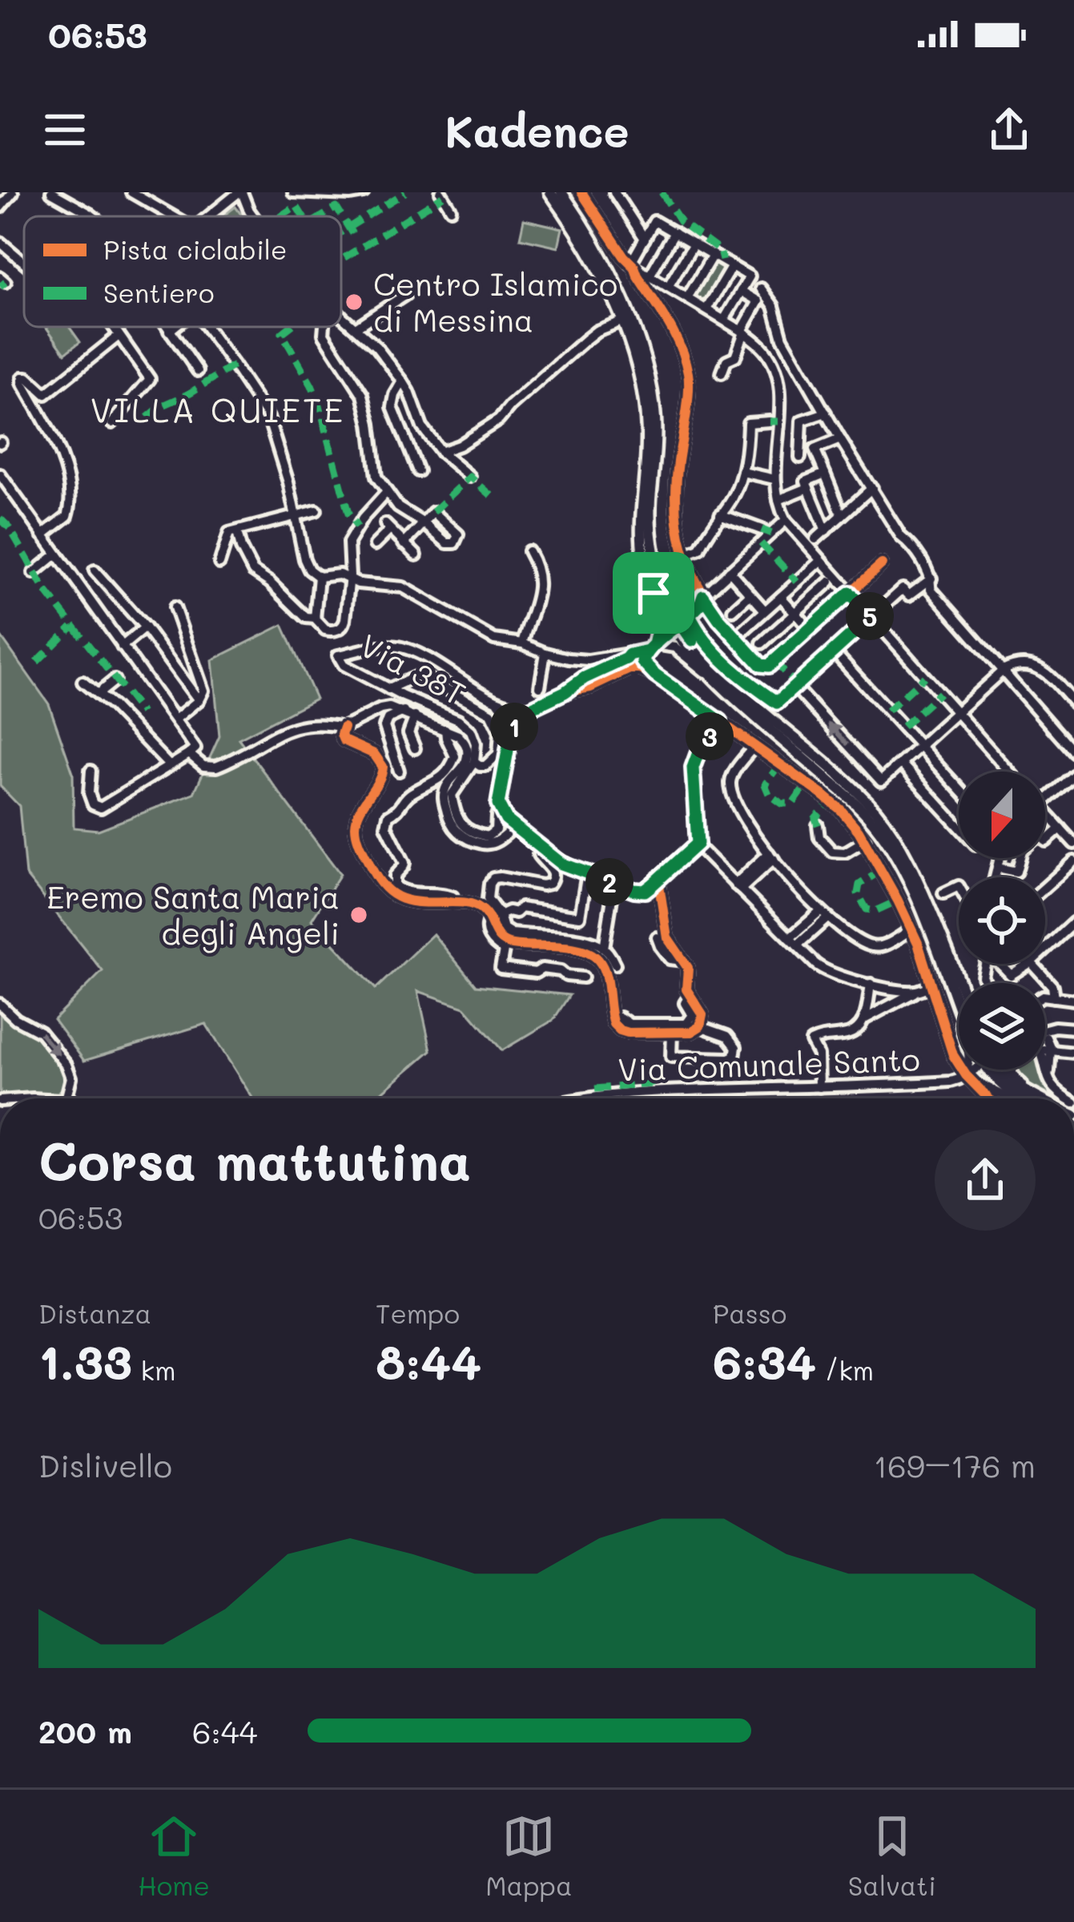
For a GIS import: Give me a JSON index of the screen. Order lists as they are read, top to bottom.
{
  "streets": {
    "street": ["Via 38T", "Via Comunale Santo"]
  },
  "districts": ["VILLA QUIETE"],
  "places": ["Centro Islamico di Messina", "Eremo Santa Maria degli Angeli"],
  "legend": ["Pista ciclabile", "Sentiero"],
  "north": "bottom",
  "page": {
    "status": "06:53",
    "header": "Kadence",
    "pins": [
      "5",
      "1",
      "3",
      "2"
    ],
    "heading": ["Corsa mattutina", "06:53"],
    "stats": [
      ["Distanza", "1.33 km"],
      ["Tempo", "8:44"],
      ["Passo", "6:34 /km"]
    ],
    "chart": ["Dislivello", "169–176 m"],
    "list": [
      {
        "name": "200 m",
        "note": "6:44"
      }
    ],
    "tabs": ["Home", "Mappa", "Salvati"]
  }
}
